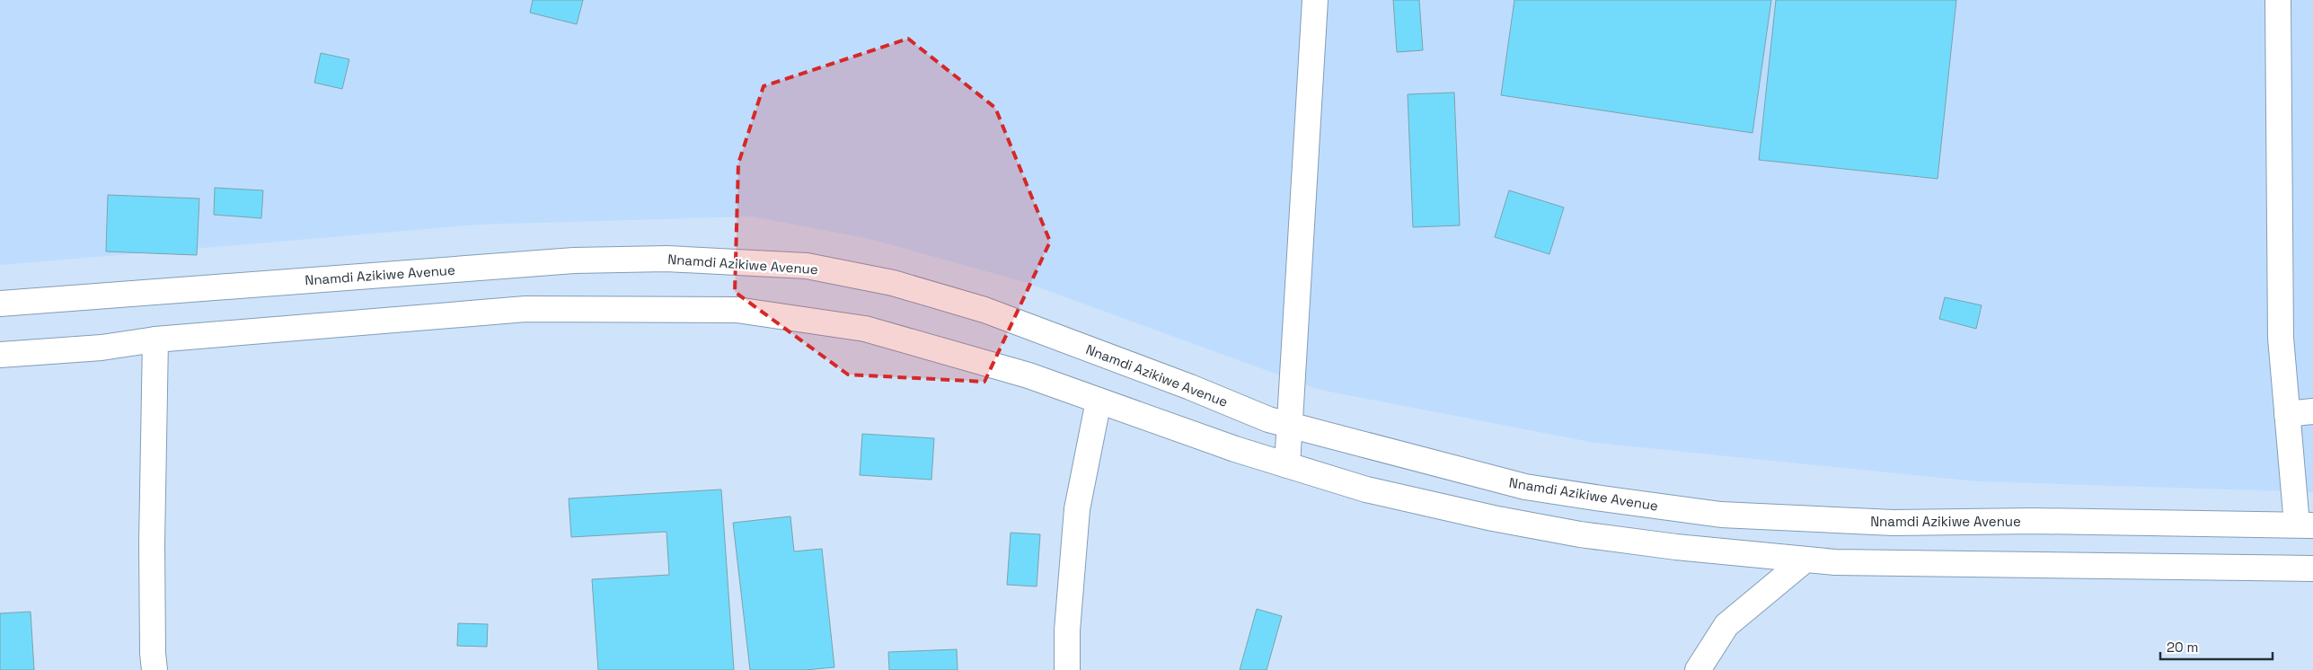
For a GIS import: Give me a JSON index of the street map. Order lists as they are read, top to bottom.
{
  "streets": {
    "main road": ["Nnamdi Azikiwe Avenue"]
  },
  "scale_bar": "20 m"
}
